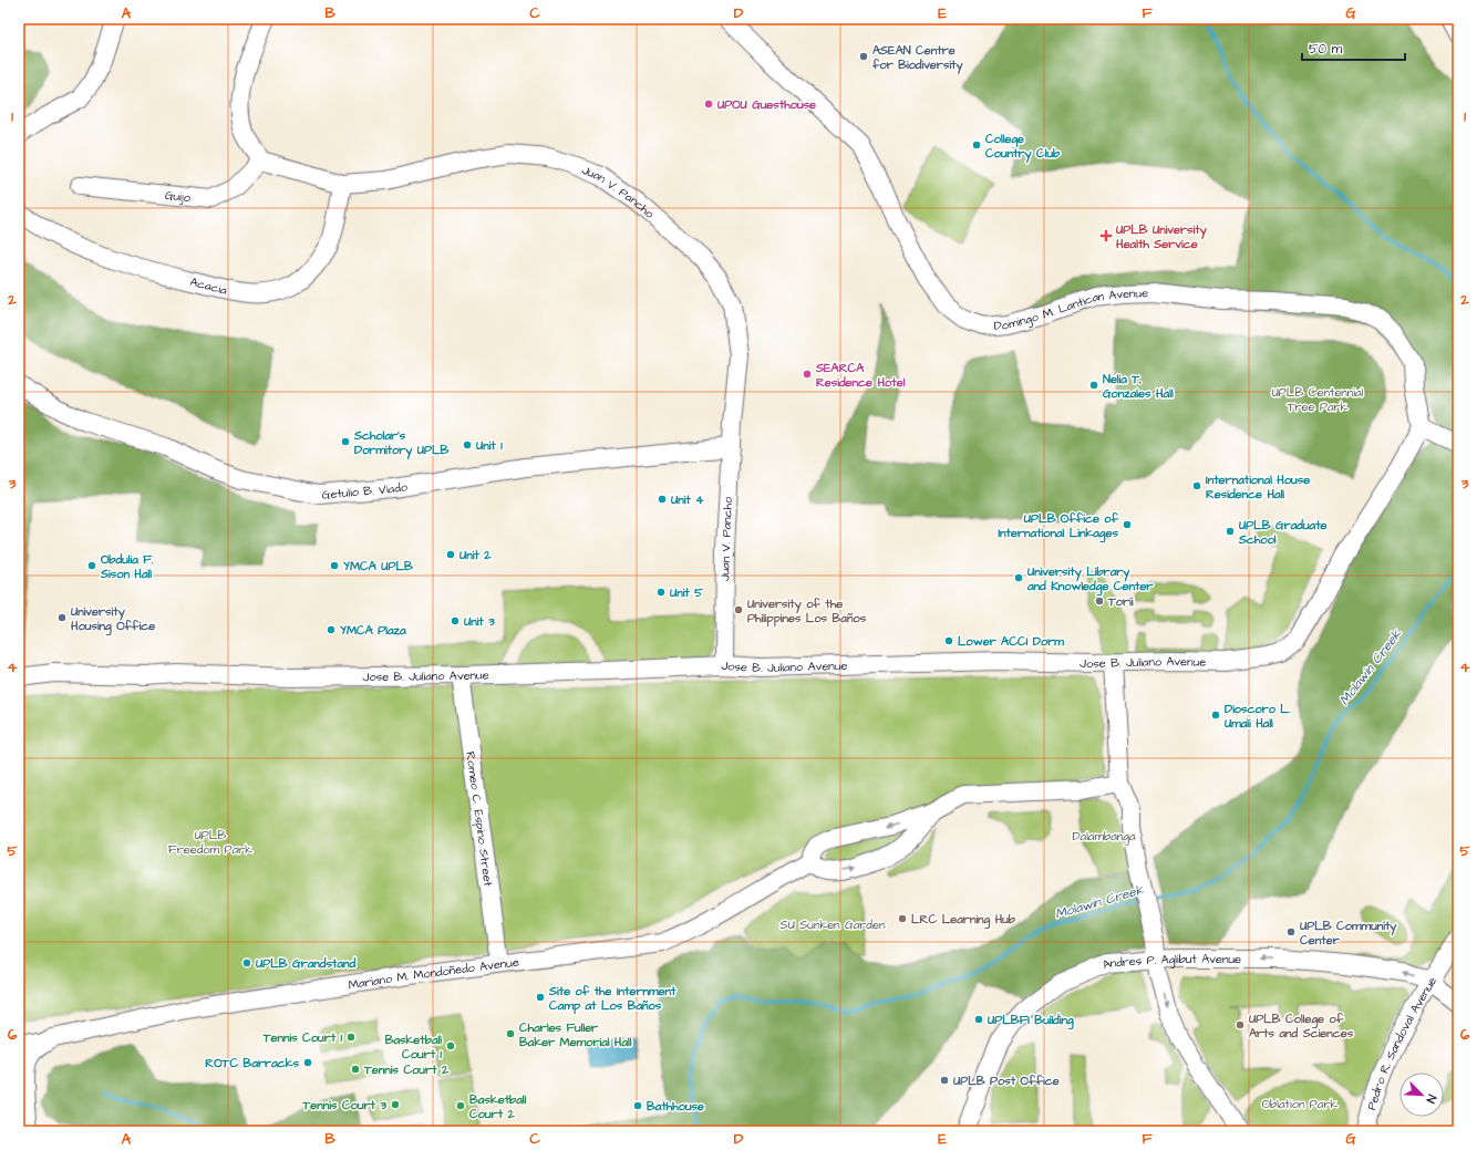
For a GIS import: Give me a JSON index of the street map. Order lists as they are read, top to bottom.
{
  "streets": {
    "street": [
      "Juan V. Pancho",
      "Guijo",
      "Acacia",
      "Domingo M. Lantican Avenue",
      "Getulio B. Viado",
      "Jose B. Juliano Avenue",
      "Romeo C. Espino Street",
      "Andres P. Aglibut Avenue",
      "Mariano M. Mondoñedo Avenue",
      "Pedro R. Sandoval Avenue"
    ]
  },
  "crossings": [
    ["Juan V. Pancho", "Guijo"],
    ["Juan V. Pancho", "Acacia"],
    ["Juan V. Pancho", "Getulio B. Viado"],
    ["Juan V. Pancho", "Jose B. Juliano Avenue"],
    ["Domingo M. Lantican Avenue", "Jose B. Juliano Avenue"],
    ["Jose B. Juliano Avenue", "Romeo C. Espino Street"],
    ["Romeo C. Espino Street", "Mariano M. Mondoñedo Avenue"],
    ["Andres P. Aglibut Avenue", "Pedro R. Sandoval Avenue"]
  ],
  "one_way": ["Andres P. Aglibut Avenue"],
  "water": ["Molawin Creek"],
  "parks": [
    "UPLB Centennial Tree Park",
    "UPLB Freedom Park",
    "Dalambanga",
    "SU Sunken Garden",
    "Oblation Park"
  ],
  "places": {
    "other": [
      "ASEAN Centre for Biodiversity",
      "UPOU Guesthouse",
      "College Country Club",
      "SEARCA Residence Hotel",
      "Nelia T. Gonzales Hall",
      "Scholar's Dormitory UPLB",
      "Unit 1",
      "International House Residence Hall",
      "Unit 4",
      "UPLB Office of International Linkages",
      "UPLB Graduate School",
      "Unit 2",
      "Obdulia F. Sison Hall",
      "YMCA UPLB",
      "University Library and Knowledge Center",
      "Unit 5",
      "Torii",
      "University of the Philippines Los Baños",
      "University Housing Office",
      "Unit 3",
      "YMCA Plaza",
      "Lower ACCI Dorm",
      "Dioscoro L. Umali Hall",
      "LRC Learning Hub",
      "UPLB Community Center",
      "UPLB Grandstand",
      "Site of the Internment Camp at Los Baños",
      "UPLBFI Building",
      "UPLB College of Arts and Sciences",
      "Charles Fuller Baker Memorial Hall",
      "Tennis Court 1",
      "Basketball Court 1",
      "ROTC Barracks",
      "Tennis Court 2",
      "UPLB Post Office",
      "Tennis Court 3",
      "Basketball Court 2",
      "Bathhouse"
    ],
    "health": ["UPLB University Health Service"]
  },
  "scale_bar": "50 m",
  "north": "bottom right",
  "grid": {
    "columns": [
      "A",
      "B",
      "C",
      "D",
      "E",
      "F",
      "G"
    ],
    "rows": [
      "1",
      "2",
      "3",
      "4",
      "5",
      "6"
    ]
  }
}
